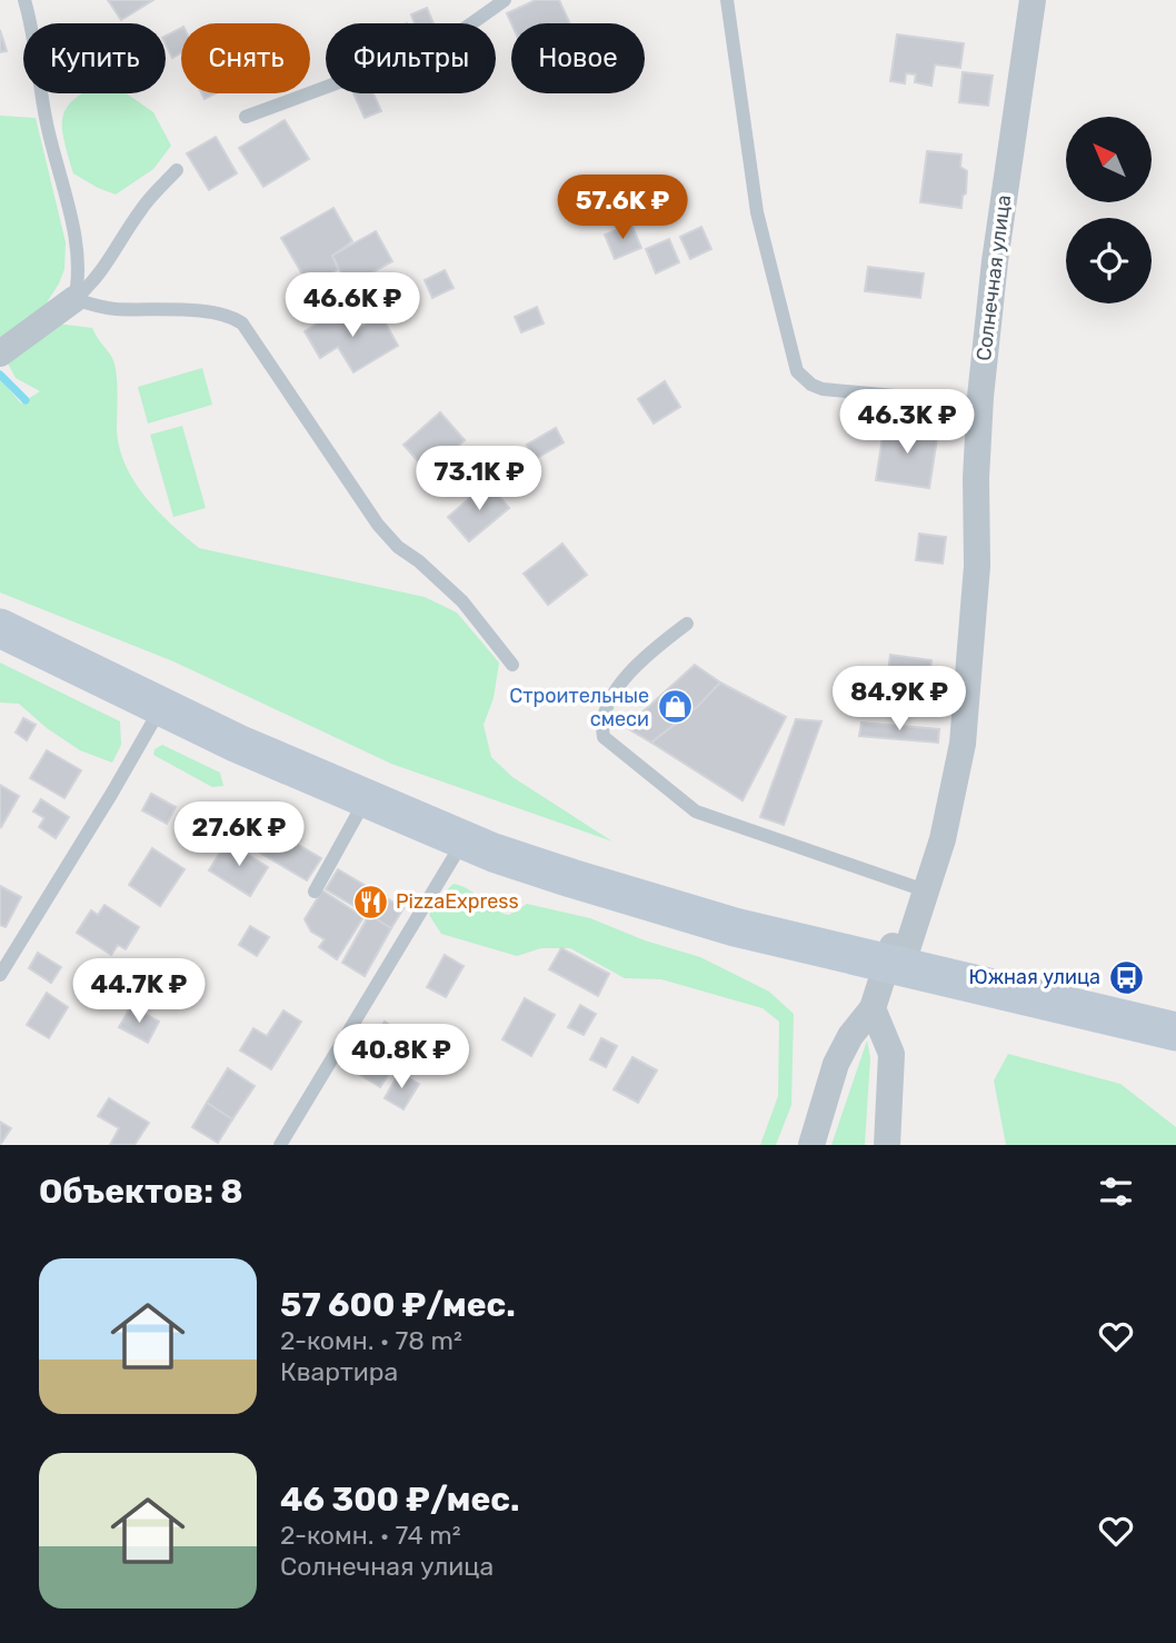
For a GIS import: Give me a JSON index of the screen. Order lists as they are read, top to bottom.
{
  "streets": {
    "street": ["Солнечная улица"]
  },
  "places": {
    "shop": ["Строительные смеси"],
    "restaurant": ["PizzaExpress"],
    "bus stop": ["Южная улица"]
  },
  "north": "top left",
  "page": {
    "chip": [
      "Купить",
      "Снять",
      "Фильтры",
      "Новое"
    ],
    "price": [
      "57.6K ₽",
      "46.6K ₽",
      "46.3K ₽",
      "73.1K ₽",
      "84.9K ₽",
      "27.6K ₽",
      "44.7K ₽",
      "40.8K ₽"
    ],
    "heading": "Объектов: 8",
    "list": [
      {
        "name": "57 600 ₽/мес.",
        "note": "2-комн. · 78 m² · Квартира"
      },
      {
        "name": "46 300 ₽/мес.",
        "note": "2-комн. · 74 m² · Солнечная улица"
      }
    ]
  }
}
